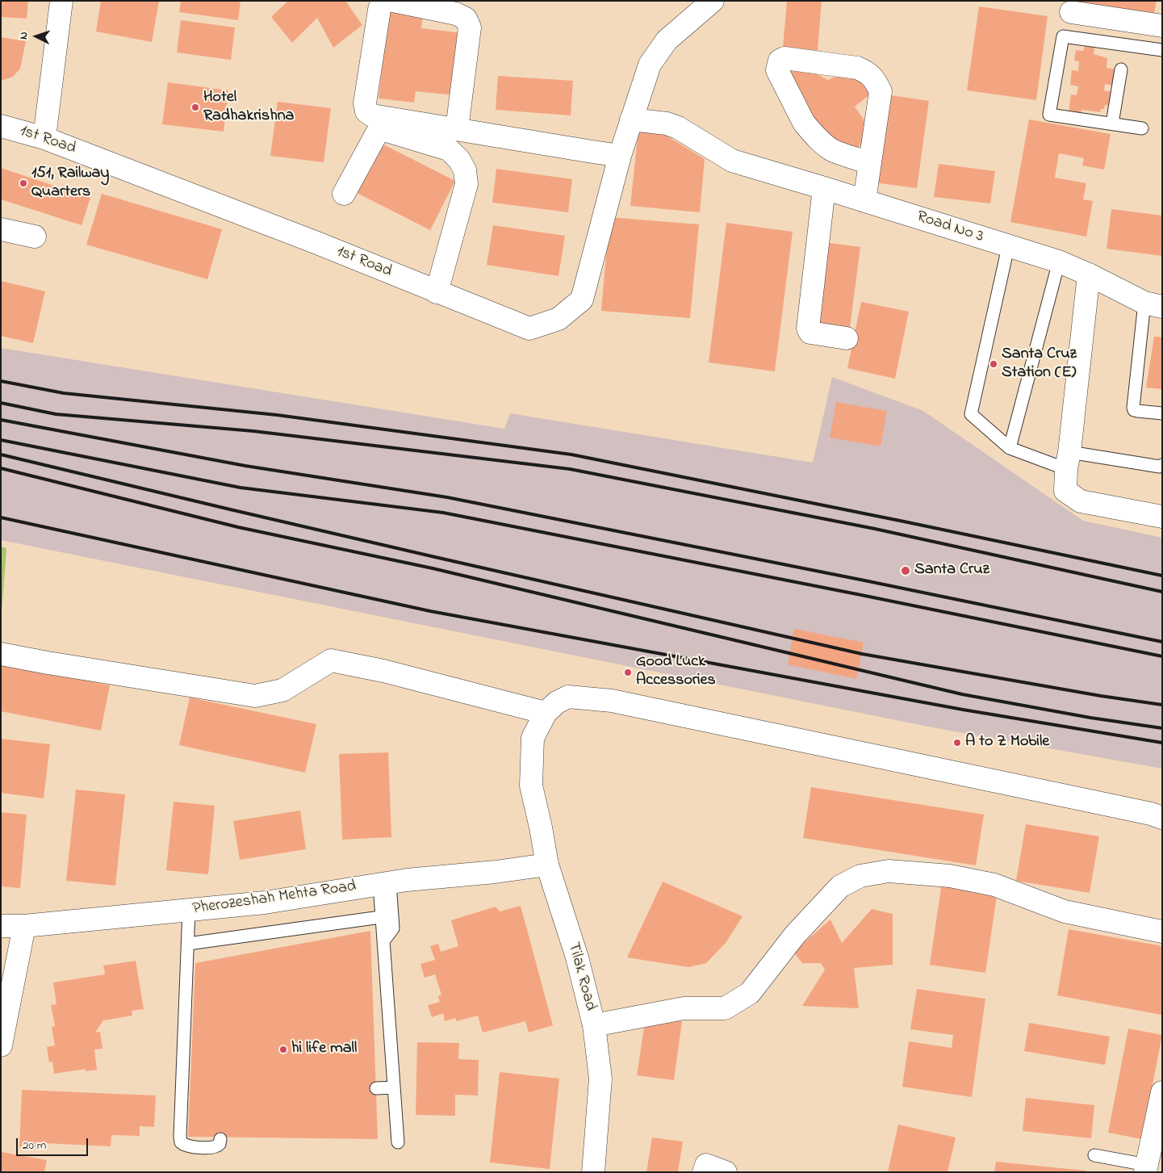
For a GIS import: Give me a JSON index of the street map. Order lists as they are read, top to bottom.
{
  "streets": {
    "street": [
      "1st Road",
      "Road No 3",
      "Pherozeshah Mehta Road",
      "Tilak Road"
    ]
  },
  "crossings": [
    ["1st Road", "Road No 3"],
    ["Pherozeshah Mehta Road", "Tilak Road"]
  ],
  "places": [
    "Hotel Radhakrishna",
    "151, Railway Quarters",
    "Santa Cruz Station (E)",
    "Santa Cruz",
    "Good Luck Accessories",
    "A to Z Mobile",
    "hi life mall"
  ],
  "scale_bar": "20 m",
  "north": "left"
}
